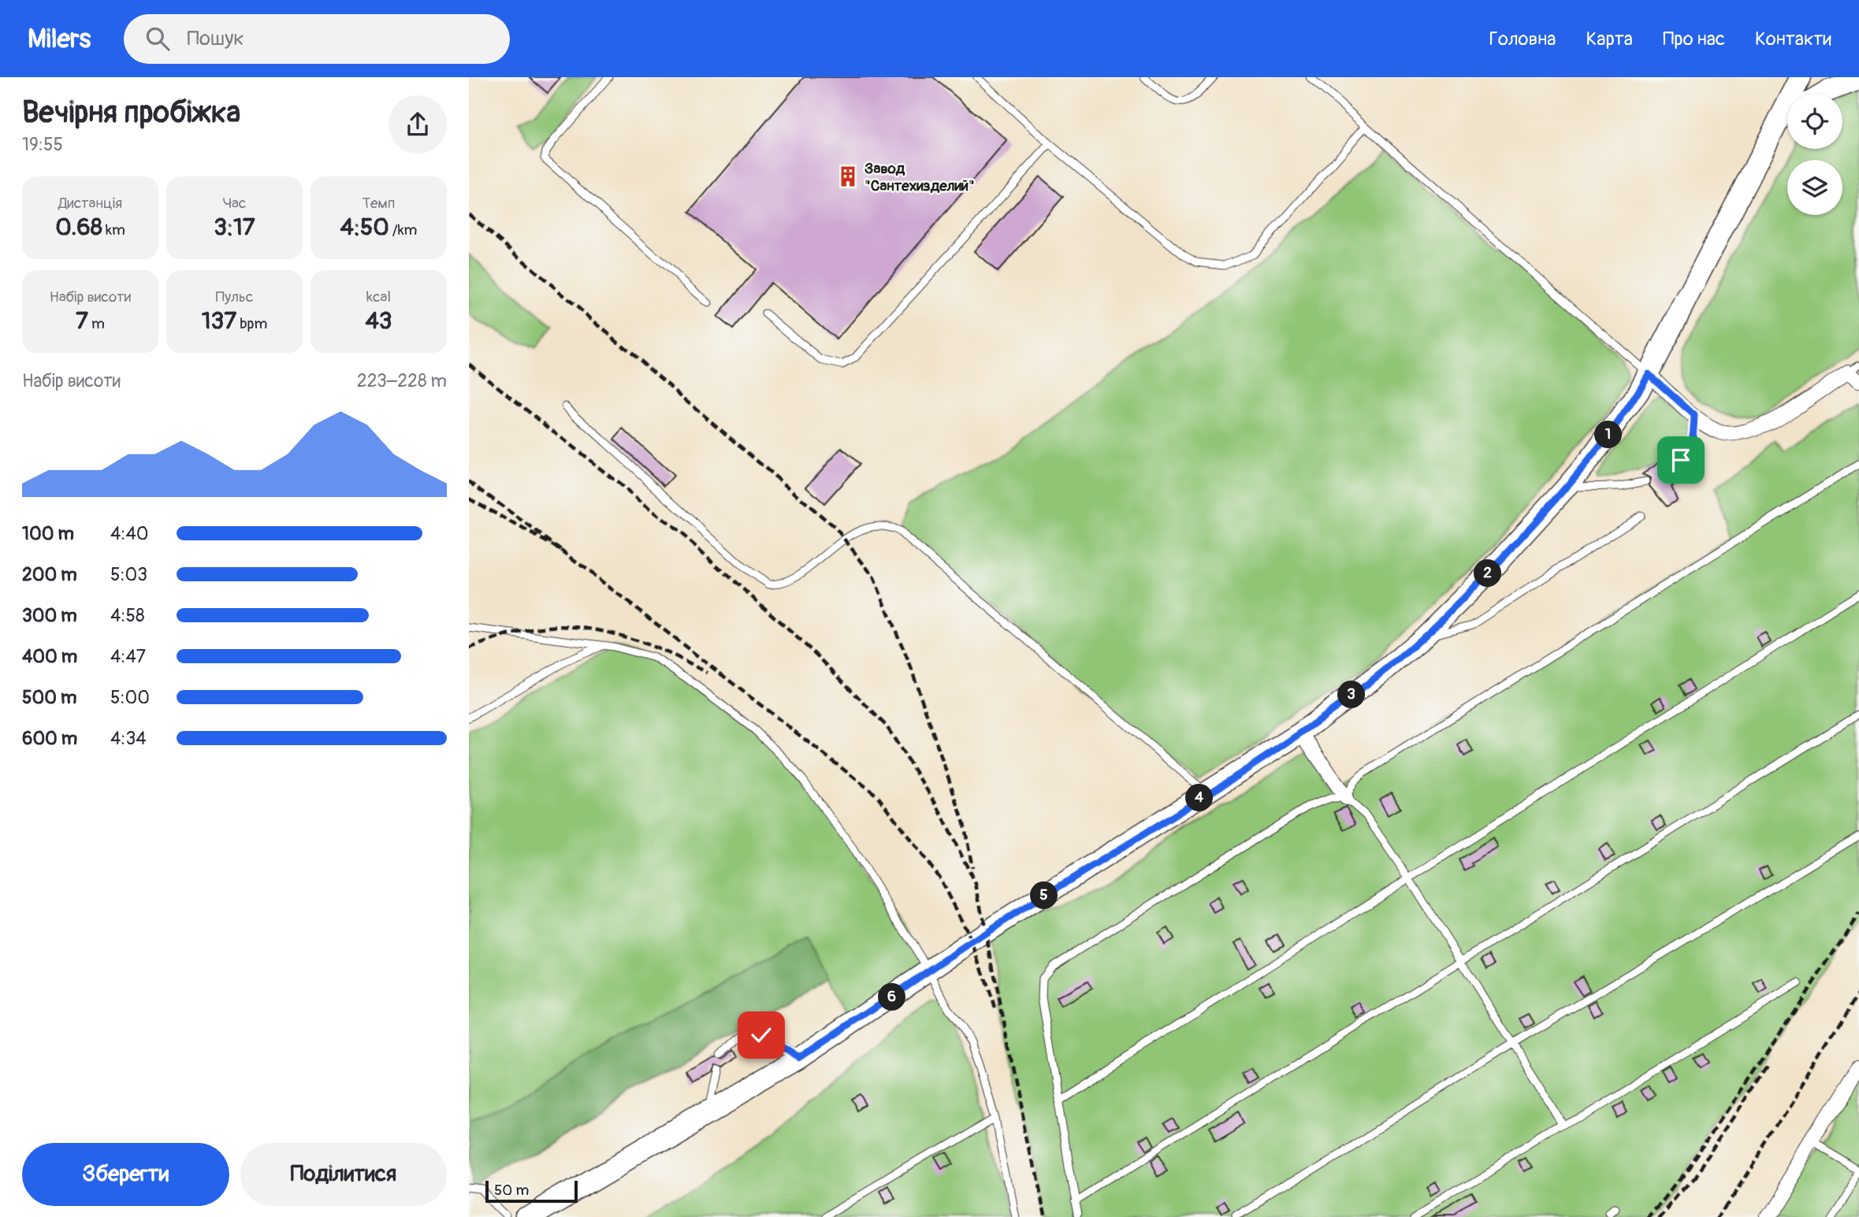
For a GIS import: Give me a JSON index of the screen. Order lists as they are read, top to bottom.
{
  "places": {
    "building": ["Завод \"Сантехизделий\""]
  },
  "scale_bar": "50 m",
  "page": {
    "header": "Milers",
    "search": "Пошук",
    "nav": [
      "Головна",
      "Карта",
      "Про нас",
      "Контакти"
    ],
    "heading": ["Вечірня пробіжка", "19:55"],
    "stats": [
      ["Дистанція", "0.68 km"],
      ["Час", "3:17"],
      ["Темп", "4:50 /km"],
      ["Набір висоти", "7 m"],
      ["Пульс", "137 bpm"],
      ["kcal", "43"]
    ],
    "chart": ["Набір висоти", "223–228 m"],
    "pins": [
      "1",
      "2",
      "3",
      "4",
      "5",
      "6"
    ],
    "list": [
      {
        "name": "100 m",
        "note": "4:40"
      },
      {
        "name": "200 m",
        "note": "5:03"
      },
      {
        "name": "300 m",
        "note": "4:58"
      },
      {
        "name": "400 m",
        "note": "4:47"
      },
      {
        "name": "500 m",
        "note": "5:00"
      },
      {
        "name": "600 m",
        "note": "4:34"
      }
    ],
    "buttons": ["Зберегти", "Поділитися"],
    "scale": "50 m"
  }
}
